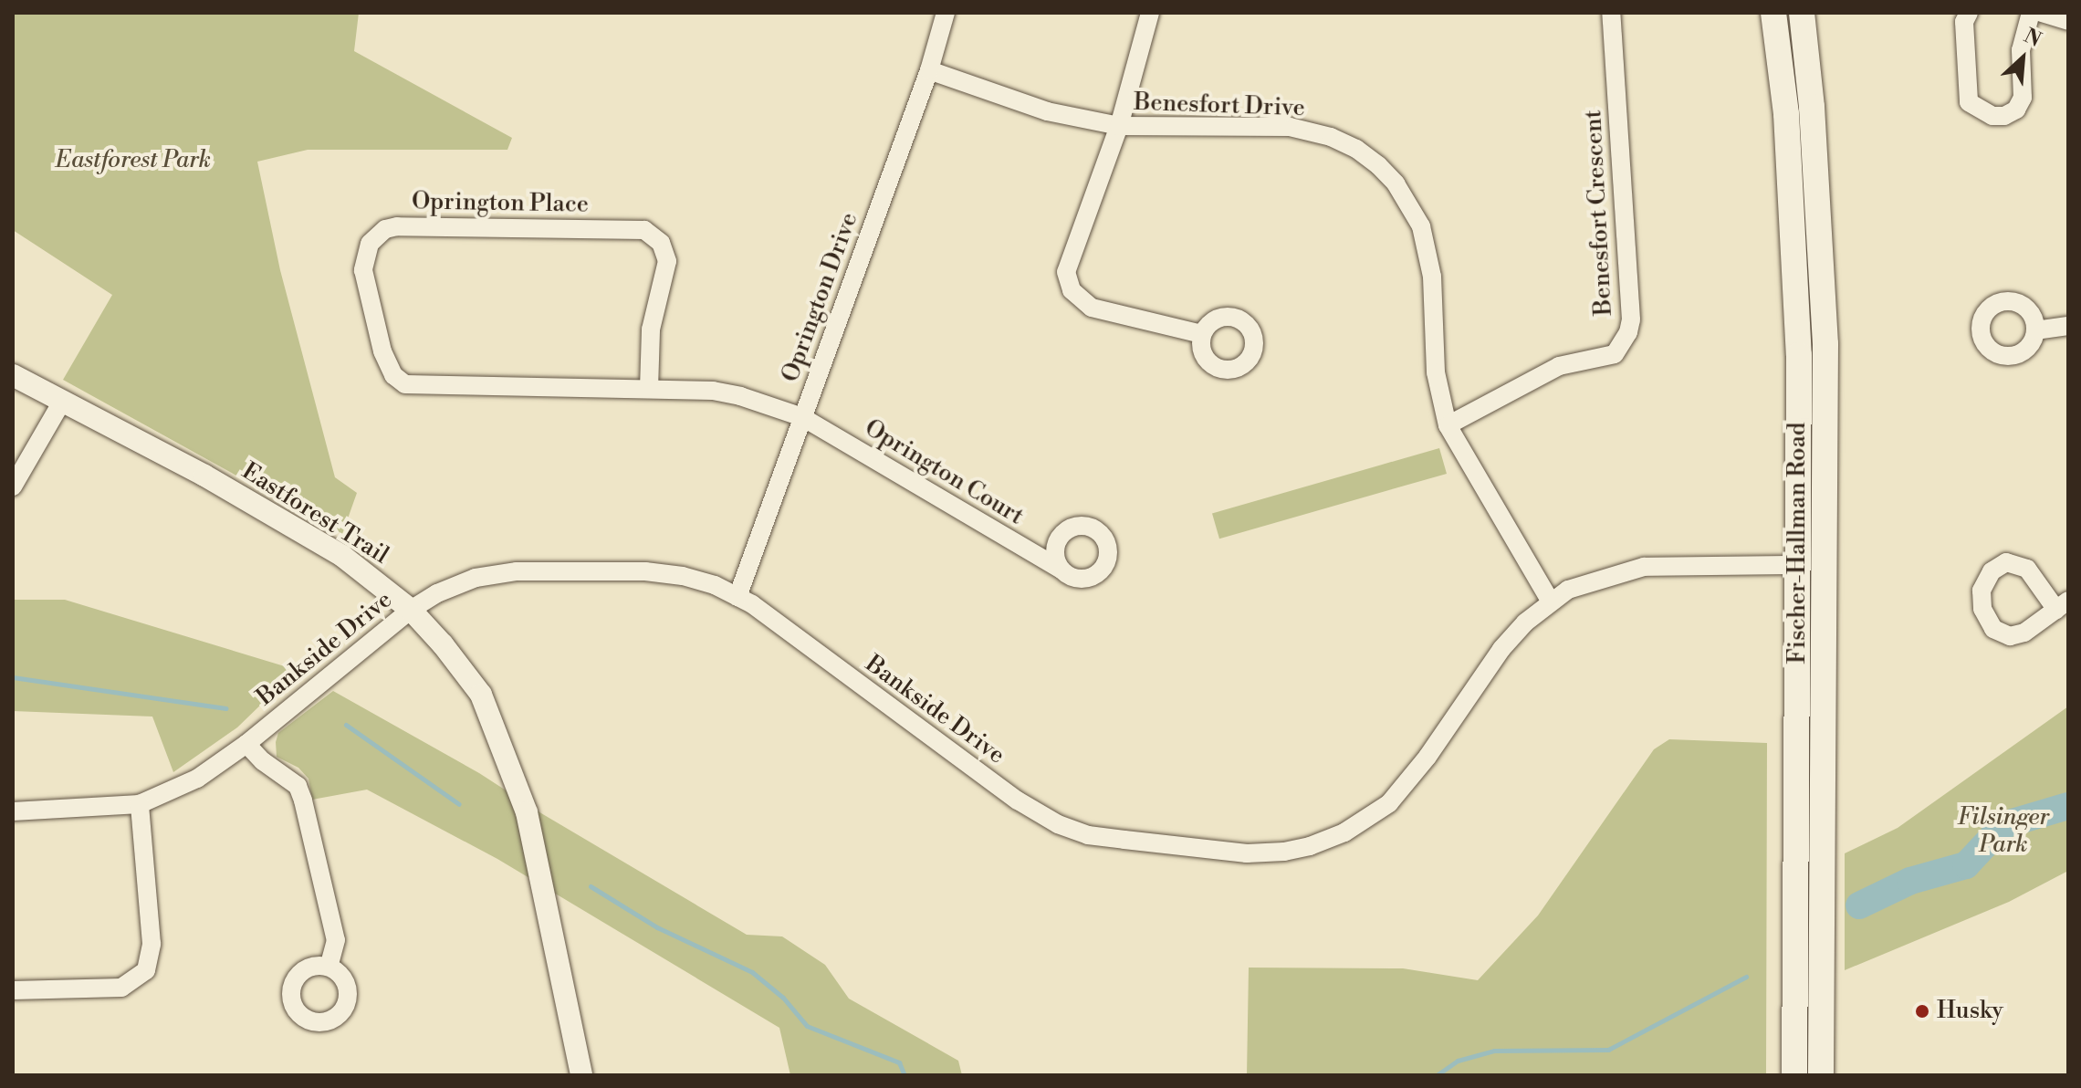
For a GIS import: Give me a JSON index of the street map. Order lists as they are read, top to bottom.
{
  "streets": {
    "main road": ["Fischer-Hallman Road"],
    "street": [
      "Benesfort Drive",
      "Oprington Place",
      "Benesfort Crescent",
      "Oprington Drive",
      "Oprington Court",
      "Eastforest Trail",
      "Bankside Drive"
    ]
  },
  "crossings": [
    ["Benesfort Drive", "Benesfort Crescent"],
    ["Benesfort Drive", "Oprington Drive"],
    ["Benesfort Drive", "Bankside Drive"],
    ["Oprington Place", "Oprington Drive"],
    ["Oprington Place", "Oprington Court"],
    ["Oprington Drive", "Oprington Court"],
    ["Oprington Drive", "Bankside Drive"],
    ["Eastforest Trail", "Bankside Drive"],
    ["Fischer-Hallman Road", "Bankside Drive"]
  ],
  "parks": ["Eastforest Park", "Filsinger Park"],
  "places": ["Husky"],
  "north": "top right"
}
